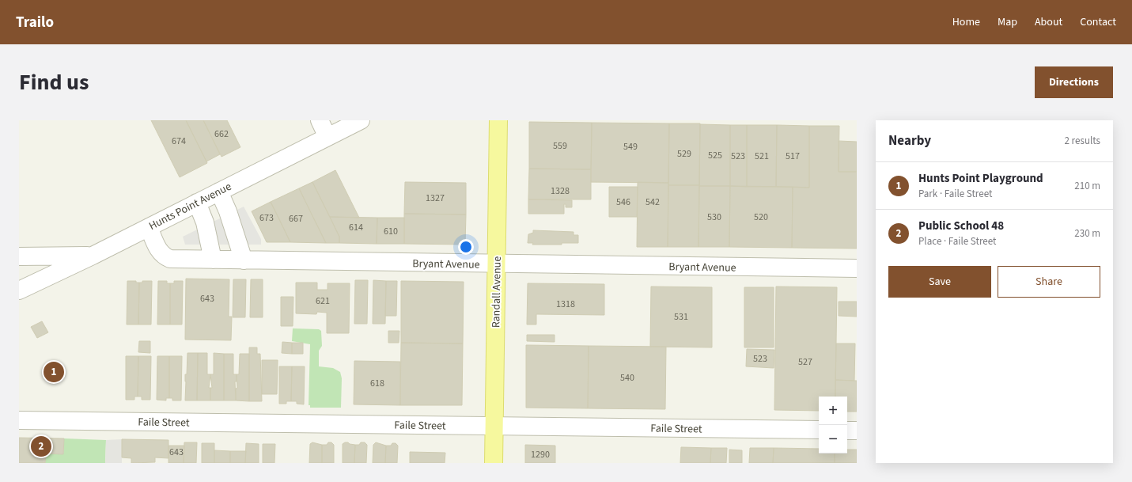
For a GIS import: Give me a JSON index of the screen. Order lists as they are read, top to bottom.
{
  "streets": {
    "main road": ["Randall Avenue"],
    "street": ["Hunts Point Avenue", "Bryant Avenue", "Faile Street"]
  },
  "crossings": [
    ["Hunts Point Avenue", "Bryant Avenue"],
    ["Bryant Avenue", "Randall Avenue"],
    ["Randall Avenue", "Faile Street"]
  ],
  "house_numbers": [
    "662",
    "674",
    "559",
    "549",
    "529",
    "525",
    "523",
    "521",
    "517",
    "1328",
    "1327",
    "546",
    "542",
    "530",
    "520",
    "673",
    "667",
    "614",
    "610",
    "643",
    "621",
    "1318",
    "531",
    "523",
    "527",
    "540",
    "618",
    "643",
    "1290"
  ],
  "page": {
    "header": "Trailo",
    "nav": [
      "Home",
      "Map",
      "About",
      "Contact"
    ],
    "title": "Find us",
    "buttons": [
      "Directions",
      ["Save", "Share"]
    ],
    "heading": ["Nearby", "2 results"],
    "list": [
      {
        "mark": "1",
        "name": "Hunts Point Playground",
        "note": "Park · Faile Street",
        "value": "210 m"
      },
      {
        "mark": "2",
        "name": "Public School 48",
        "note": "Place · Faile Street",
        "value": "230 m"
      }
    ],
    "pins": ["1", "2"],
    "map_buttons": ["+", "−"]
  }
}
